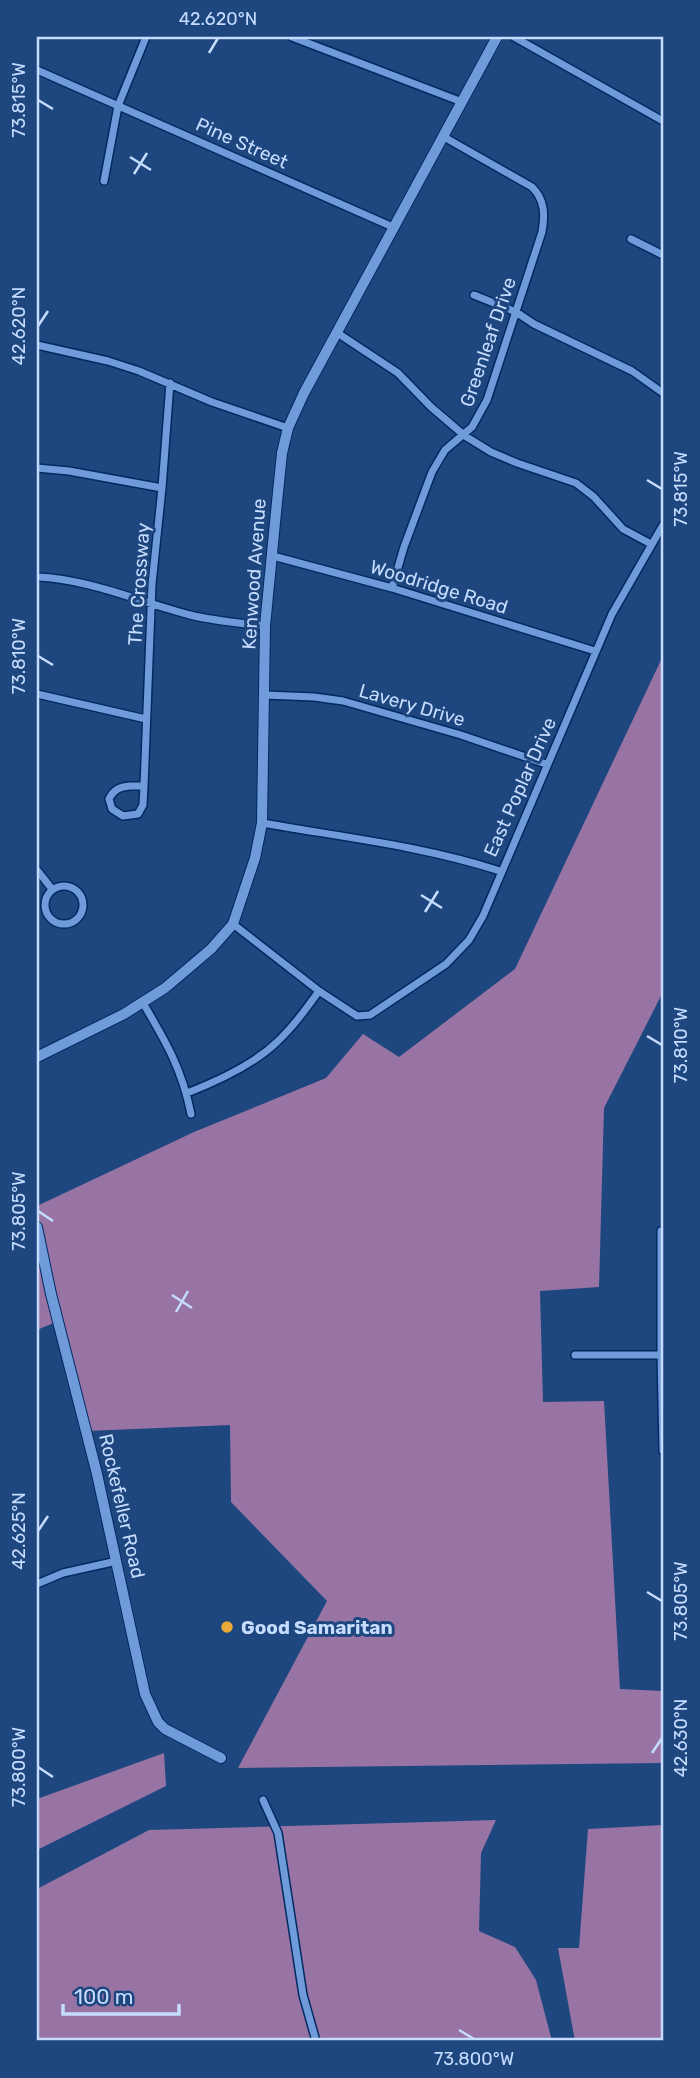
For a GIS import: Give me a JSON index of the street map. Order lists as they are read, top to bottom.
{
  "streets": {
    "street": [
      "Pine Street",
      "Greenleaf Drive",
      "Kenwood Avenue",
      "The Crossway",
      "Woodridge Road",
      "Lavery Drive",
      "East Poplar Drive",
      "Rockefeller Road"
    ]
  },
  "crossings": [
    ["Pine Street", "Kenwood Avenue"],
    ["Greenleaf Drive", "Kenwood Avenue"],
    ["Greenleaf Drive", "Woodridge Road"],
    ["Kenwood Avenue", "Woodridge Road"],
    ["Kenwood Avenue", "Lavery Drive"],
    ["Woodridge Road", "East Poplar Drive"],
    ["Lavery Drive", "East Poplar Drive"]
  ],
  "places": ["Good Samaritan"],
  "scale_bar": "100 m",
  "coordinates": [
    "42.620°N",
    "73.815°W",
    "73.810°W",
    "73.805°W",
    "42.625°N",
    "42.630°N",
    "73.800°W"
  ]
}
